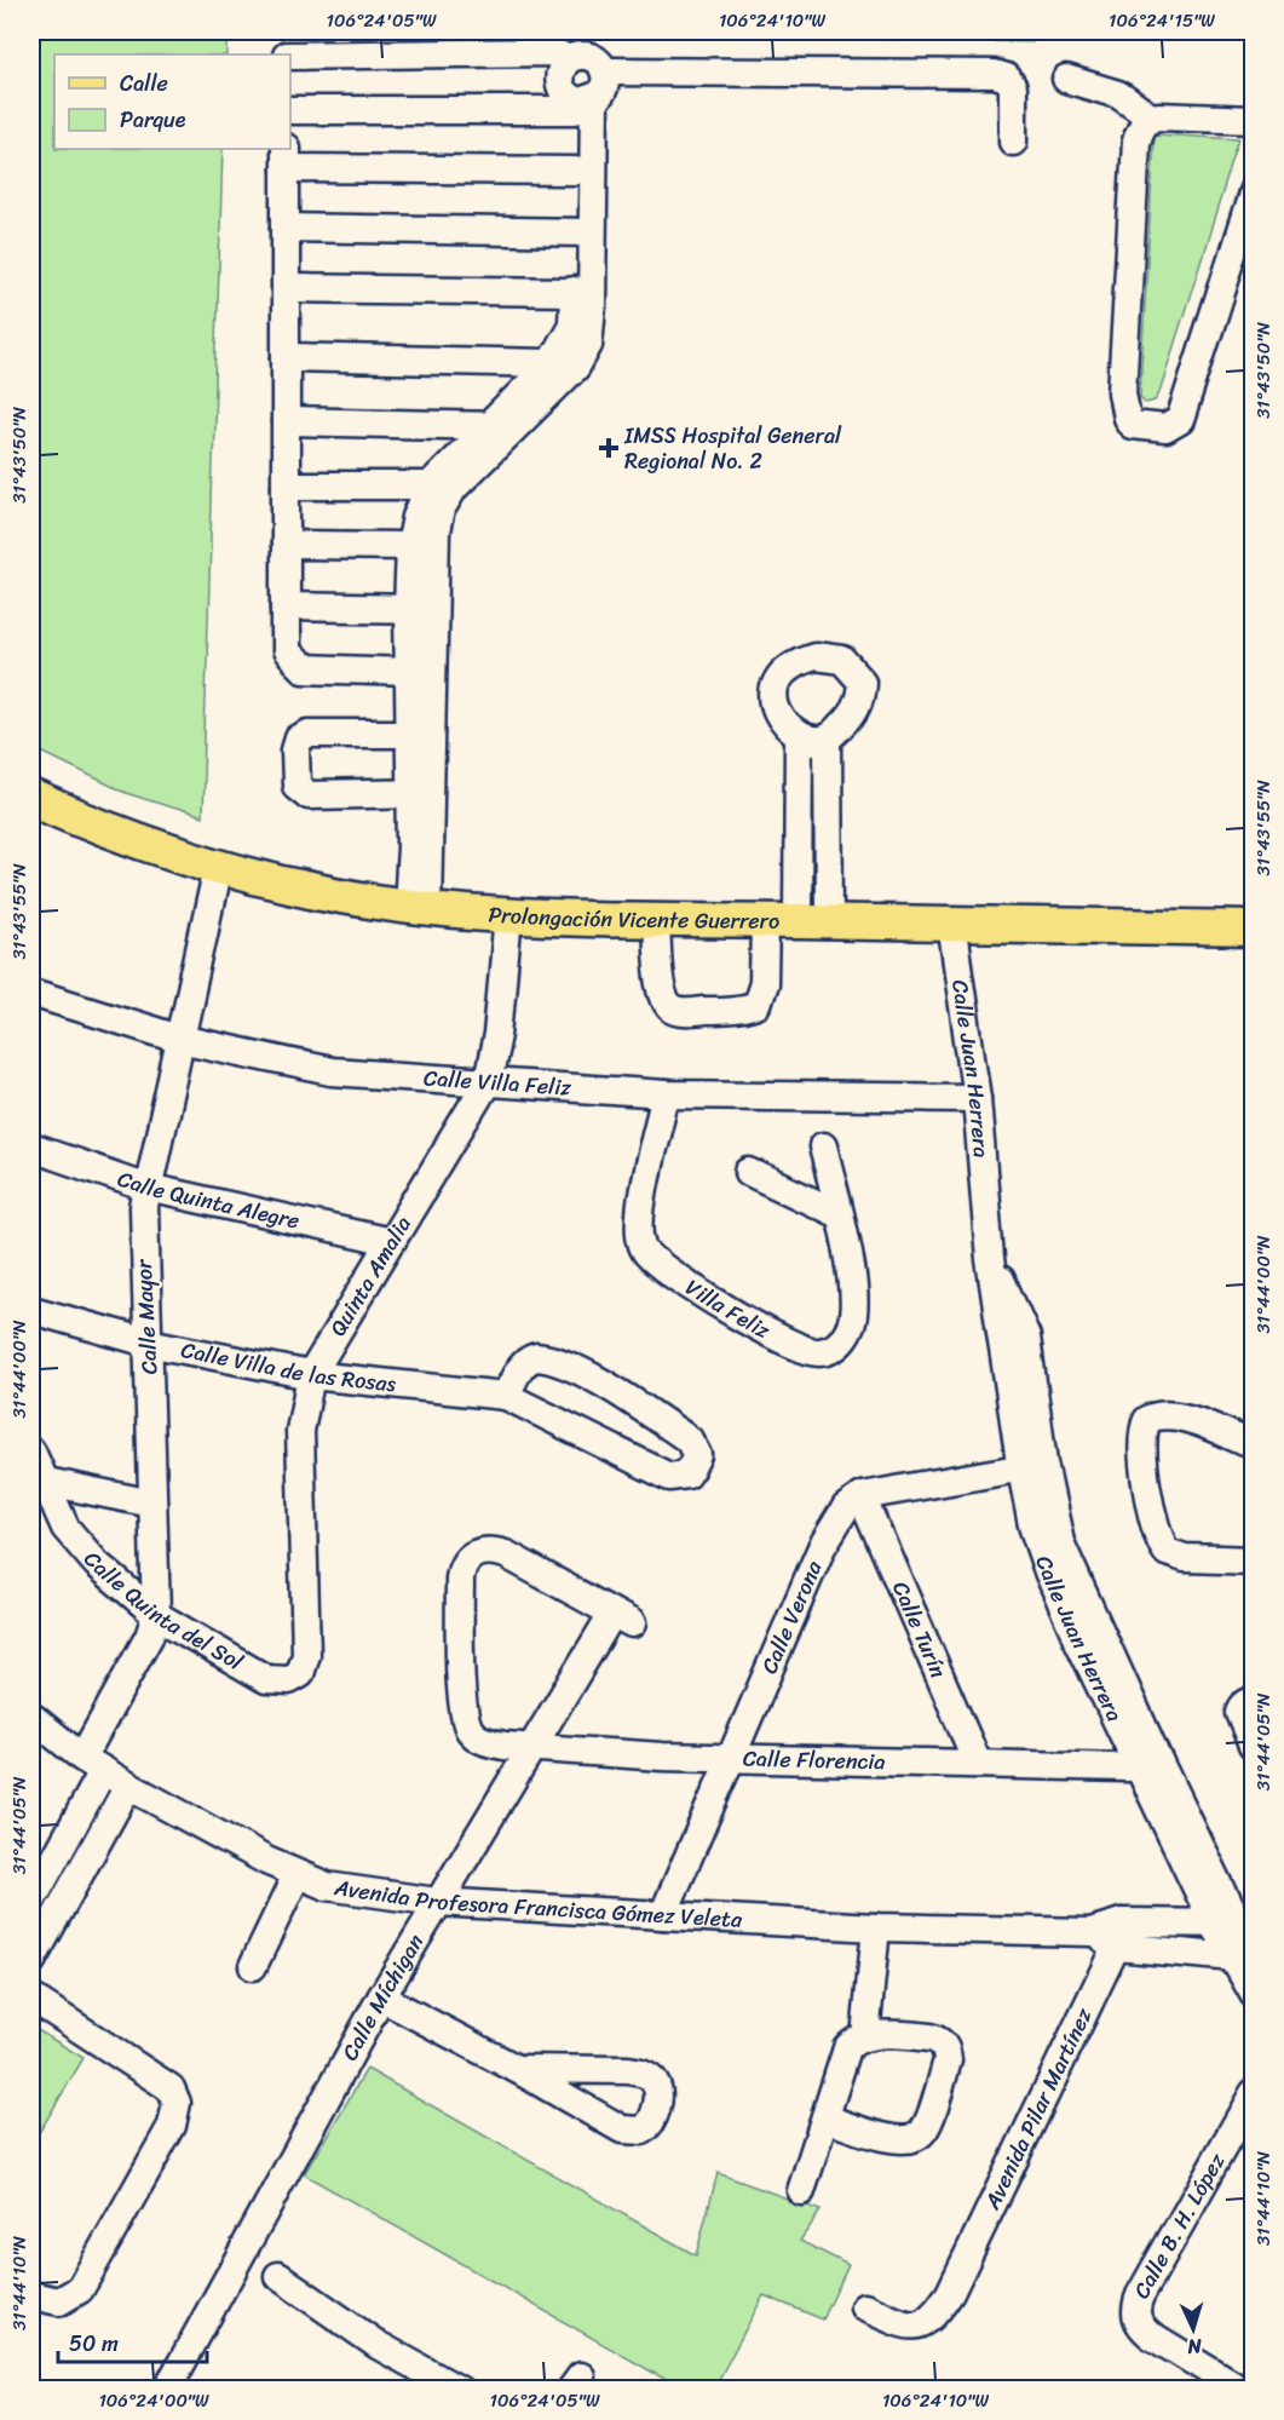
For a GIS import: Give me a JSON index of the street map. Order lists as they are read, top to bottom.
{
  "streets": {
    "main road": ["Prolongación Vicente Guerrero"],
    "street": [
      "Calle Juan Herrera",
      "Calle Villa Feliz",
      "Calle Quinta Alegre",
      "Quinta Amalia",
      "Villa Feliz",
      "Calle Mayor",
      "Calle Villa de las Rosas",
      "Calle Quinta del Sol",
      "Calle Verona",
      "Calle Turín",
      "Calle Florencia",
      "Avenida Profesora Francisca Gómez Veleta",
      "Calle Míchigan",
      "Avenida Pilar Martínez",
      "Calle B. H. López"
    ]
  },
  "crossings": [
    ["Prolongación Vicente Guerrero", "Calle Juan Herrera"],
    ["Prolongación Vicente Guerrero", "Quinta Amalia"],
    ["Prolongación Vicente Guerrero", "Calle Mayor"],
    ["Calle Juan Herrera", "Calle Villa Feliz"],
    ["Calle Juan Herrera", "Calle Florencia"],
    ["Calle Juan Herrera", "Avenida Profesora Francisca Gómez Veleta"],
    ["Calle Villa Feliz", "Quinta Amalia"],
    ["Calle Villa Feliz", "Villa Feliz"],
    ["Calle Villa Feliz", "Calle Mayor"],
    ["Calle Quinta Alegre", "Quinta Amalia"],
    ["Calle Quinta Alegre", "Calle Mayor"],
    ["Quinta Amalia", "Calle Villa de las Rosas"],
    ["Quinta Amalia", "Calle Quinta del Sol"],
    ["Calle Mayor", "Calle Villa de las Rosas"],
    ["Calle Mayor", "Calle Quinta del Sol"],
    ["Calle Mayor", "Avenida Profesora Francisca Gómez Veleta"],
    ["Calle Verona", "Calle Turín"],
    ["Calle Verona", "Calle Florencia"],
    ["Calle Verona", "Avenida Profesora Francisca Gómez Veleta"],
    ["Calle Turín", "Calle Florencia"],
    ["Calle Florencia", "Calle Míchigan"],
    ["Avenida Profesora Francisca Gómez Veleta", "Calle Míchigan"],
    ["Avenida Profesora Francisca Gómez Veleta", "Avenida Pilar Martínez"]
  ],
  "places": {
    "health": ["IMSS Hospital General Regional No. 2"]
  },
  "legend": ["Calle", "Parque"],
  "scale_bar": "50 m",
  "north": "bottom",
  "coordinates": [
    "106°24'05\"W",
    "106°24'10\"W",
    "106°24'15\"W",
    "31°43'50\"N",
    "31°43'55\"N",
    "31°44'00\"N",
    "31°44'05\"N",
    "31°44'10\"N",
    "106°24'00\"W"
  ]
}
